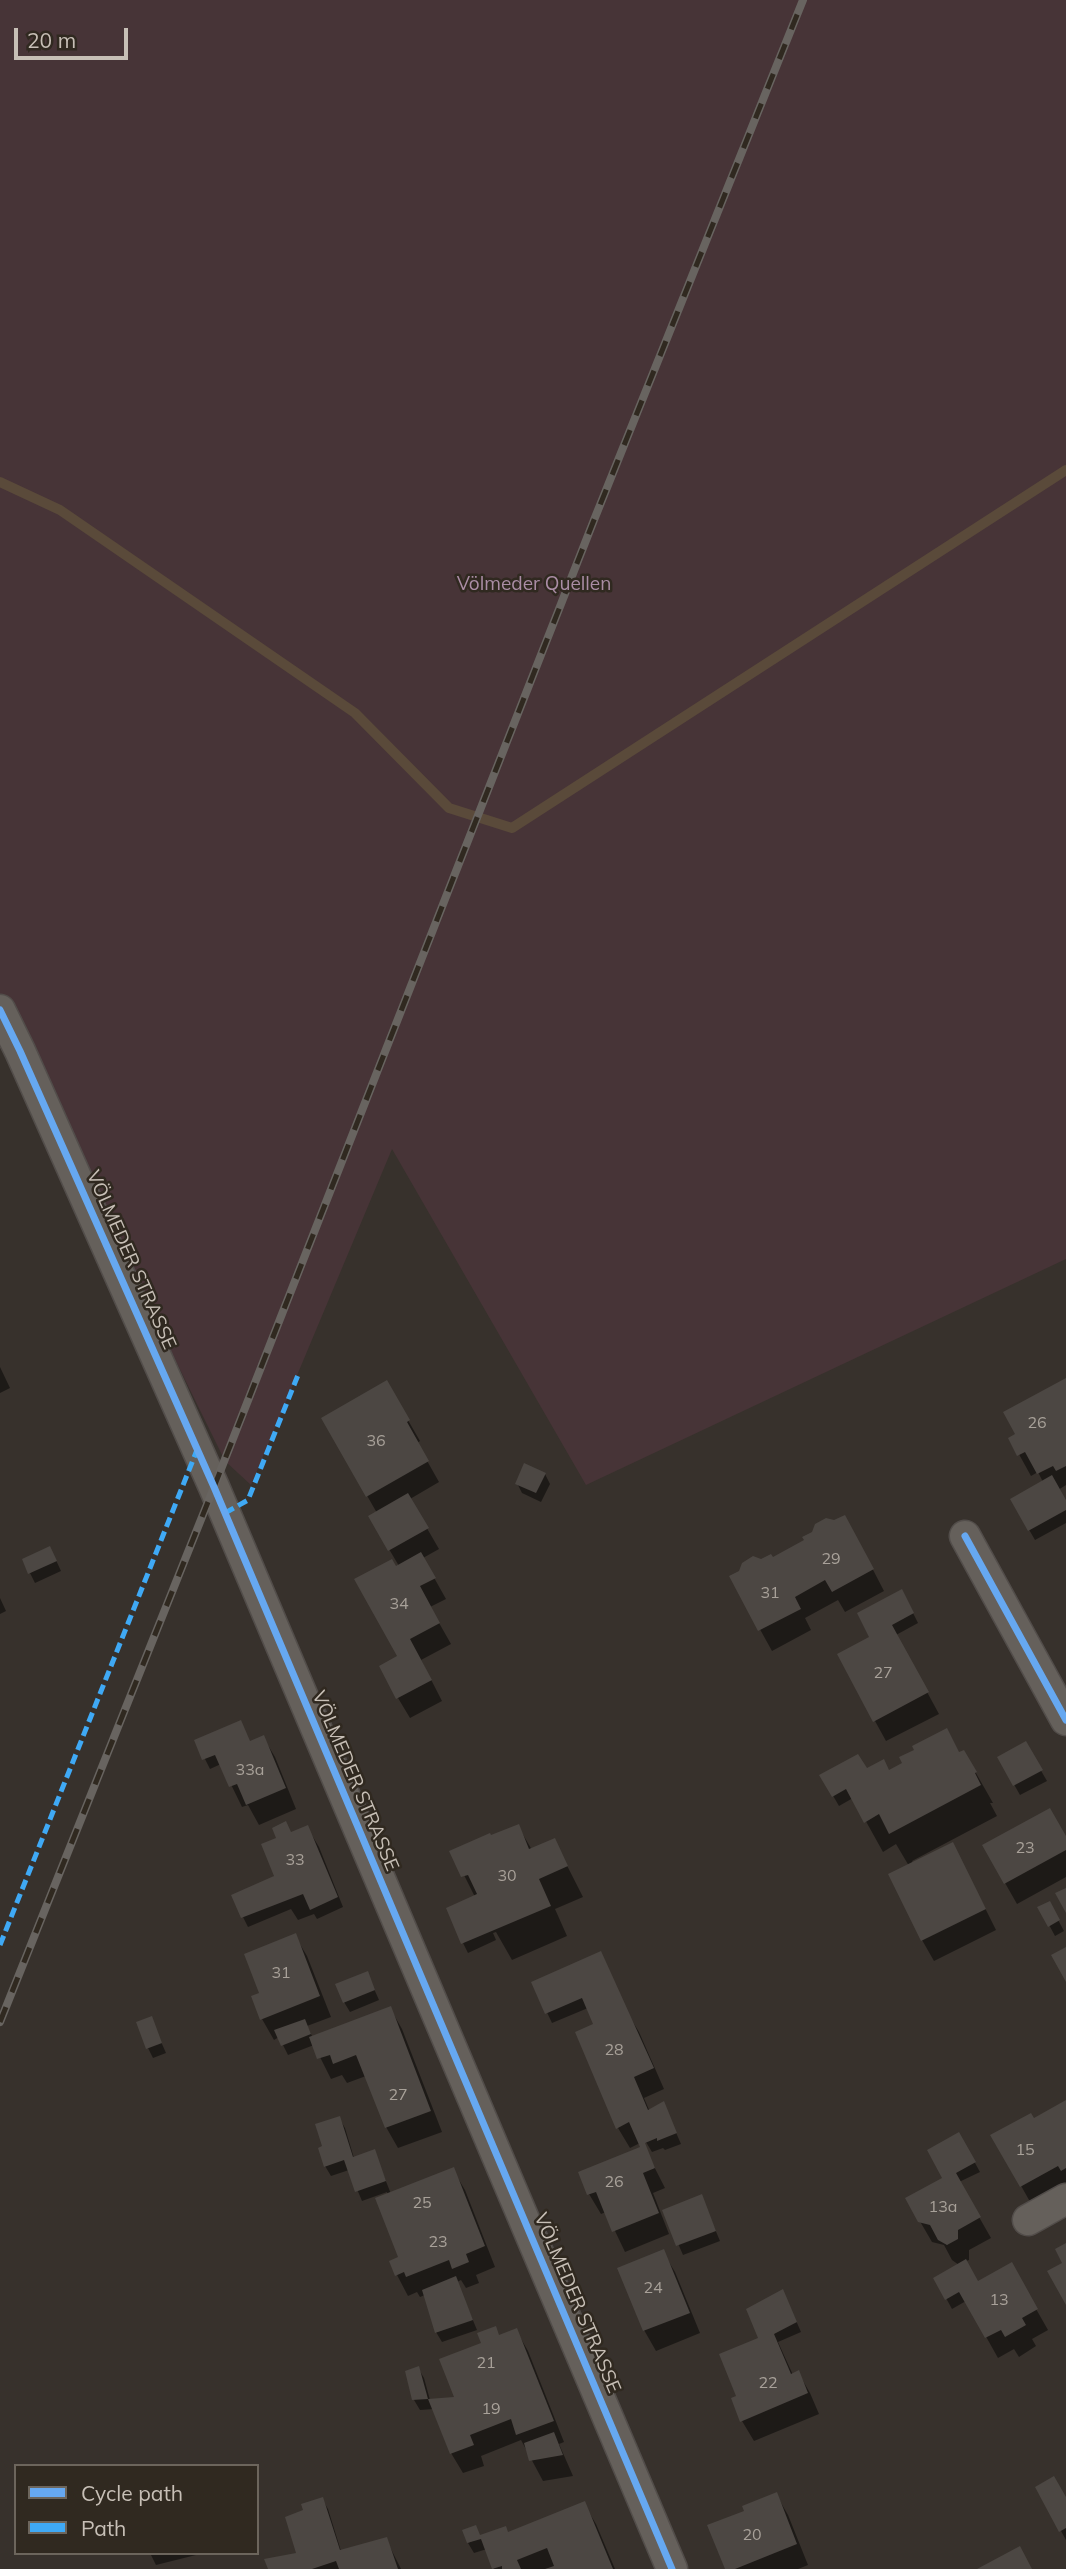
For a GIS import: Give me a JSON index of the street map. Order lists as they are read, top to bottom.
{
  "streets": {
    "street": ["VÖLMEDER STRASSE"]
  },
  "parks": ["Völmeder Quellen"],
  "house_numbers": [
    "26",
    "36",
    "29",
    "31",
    "34",
    "27",
    "33a",
    "23",
    "33",
    "30",
    "31",
    "28",
    "27",
    "15",
    "26",
    "25",
    "13a",
    "23",
    "24",
    "13",
    "21",
    "22",
    "19",
    "20"
  ],
  "legend": ["Cycle path", "Path"],
  "scale_bar": "20 m"
}
